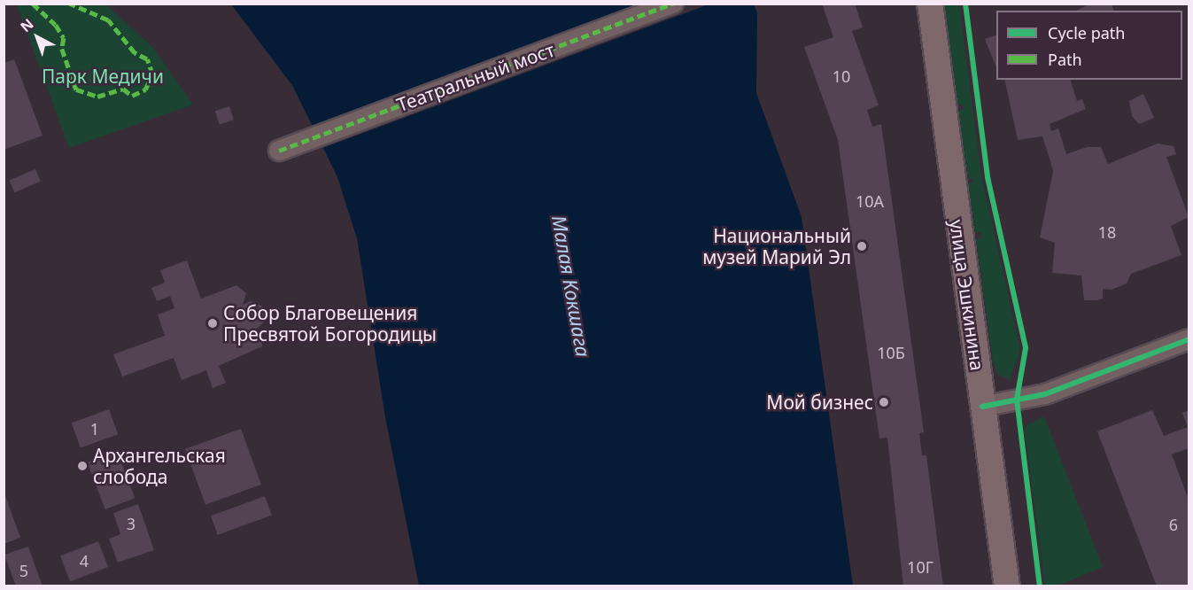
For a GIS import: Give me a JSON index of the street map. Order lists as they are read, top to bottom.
{
  "streets": {
    "main road": ["улица Эшкинина"],
    "street": ["Театральный мост"]
  },
  "water": ["Малая Кокшага"],
  "parks": ["Парк Медичи"],
  "places": [
    "Национальный музей Марий Эл",
    "Собор Благовещения Пресвятой Богородицы",
    "Мой бизнес",
    "Архангельская слобода"
  ],
  "house_numbers": [
    "10",
    "10А",
    "18",
    "10Б",
    "1",
    "3",
    "6",
    "4",
    "10Г",
    "5"
  ],
  "legend": ["Cycle path", "Path"],
  "north": "top left"
}
